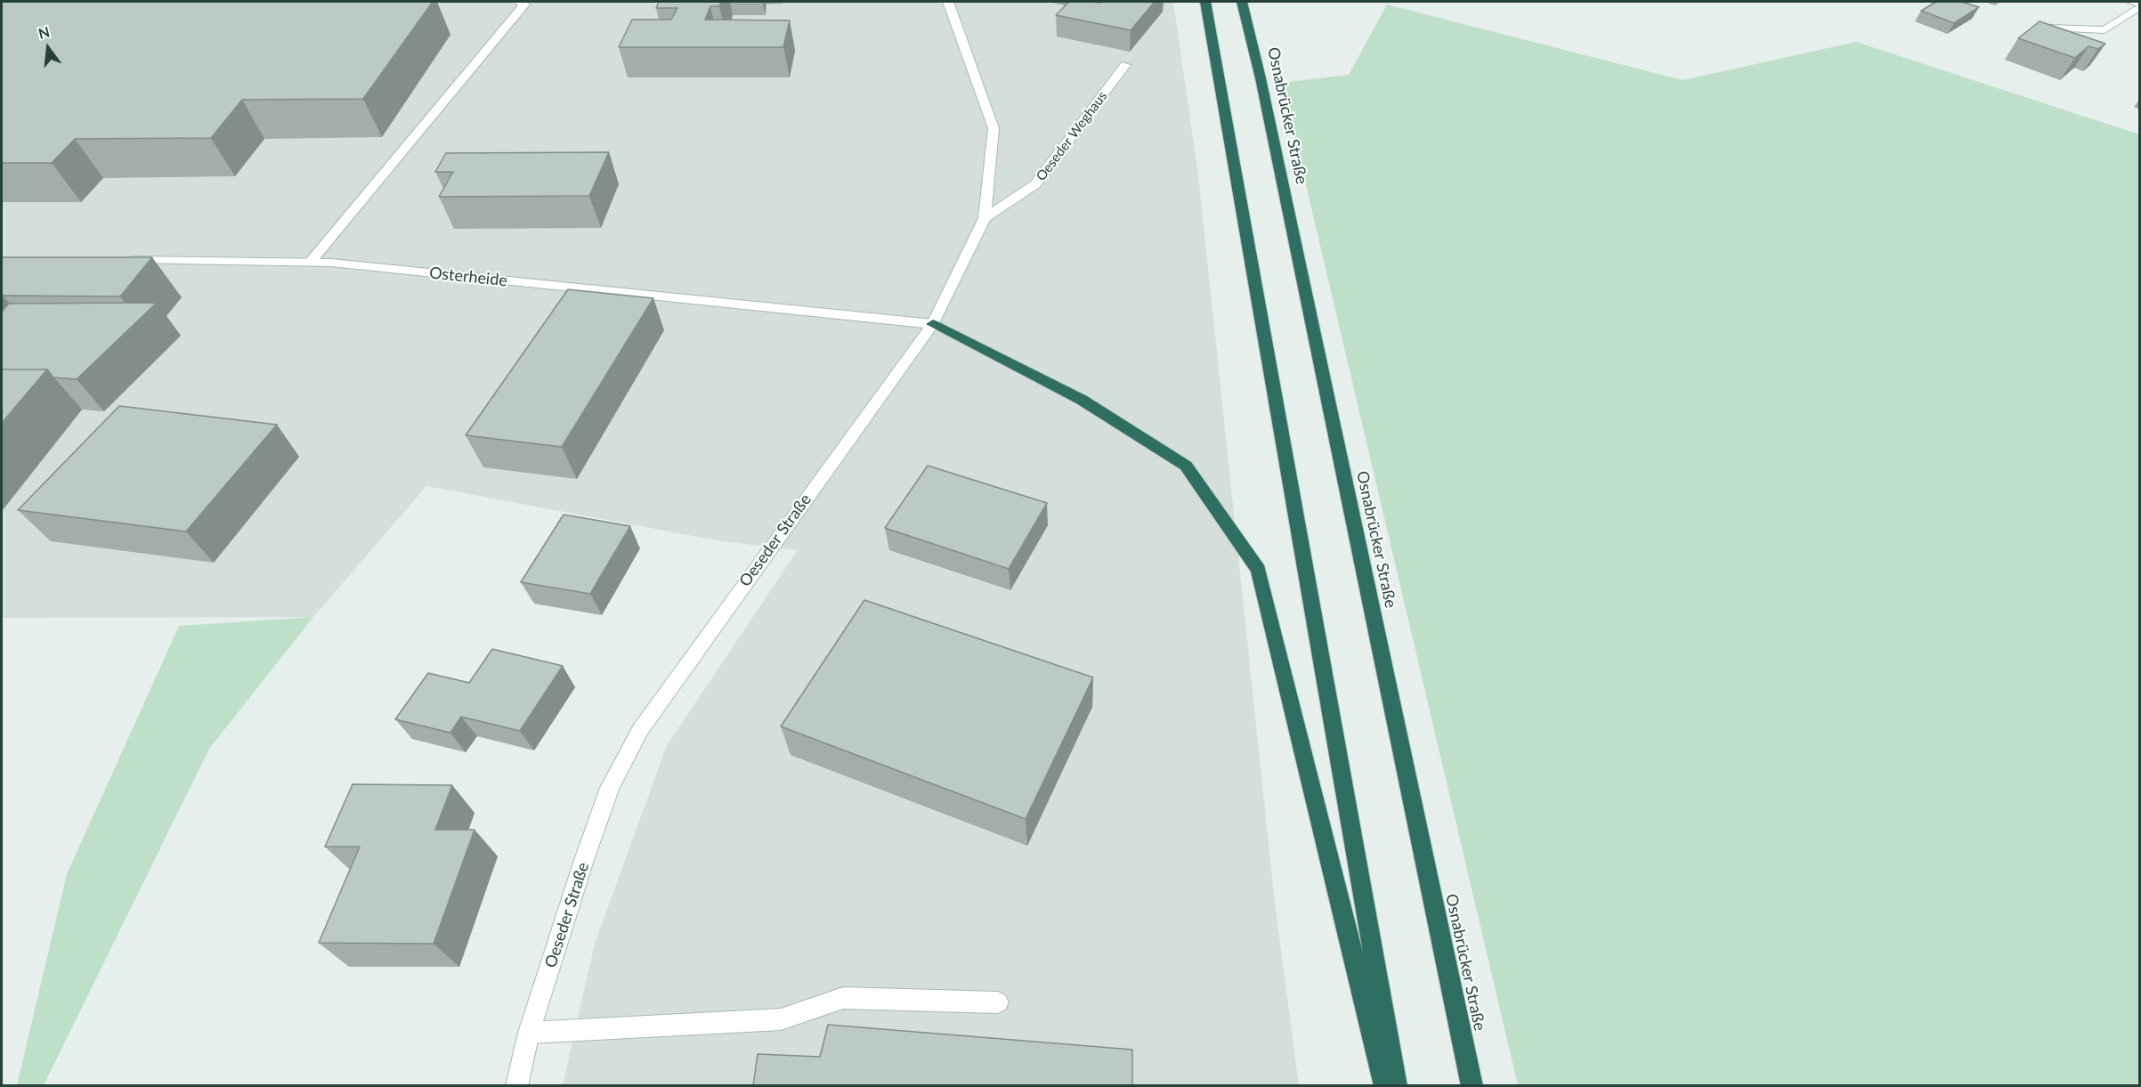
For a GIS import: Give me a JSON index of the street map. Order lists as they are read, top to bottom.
{
  "streets": {
    "highway": ["Osnabrücker Straße"],
    "street": ["Oeseder Weghaus", "Osterheide", "Oeseder Straße"]
  },
  "crossings": [
    ["Oeseder Weghaus", "Oeseder Straße"],
    ["Osterheide", "Oeseder Straße"]
  ],
  "north": "top"
}
